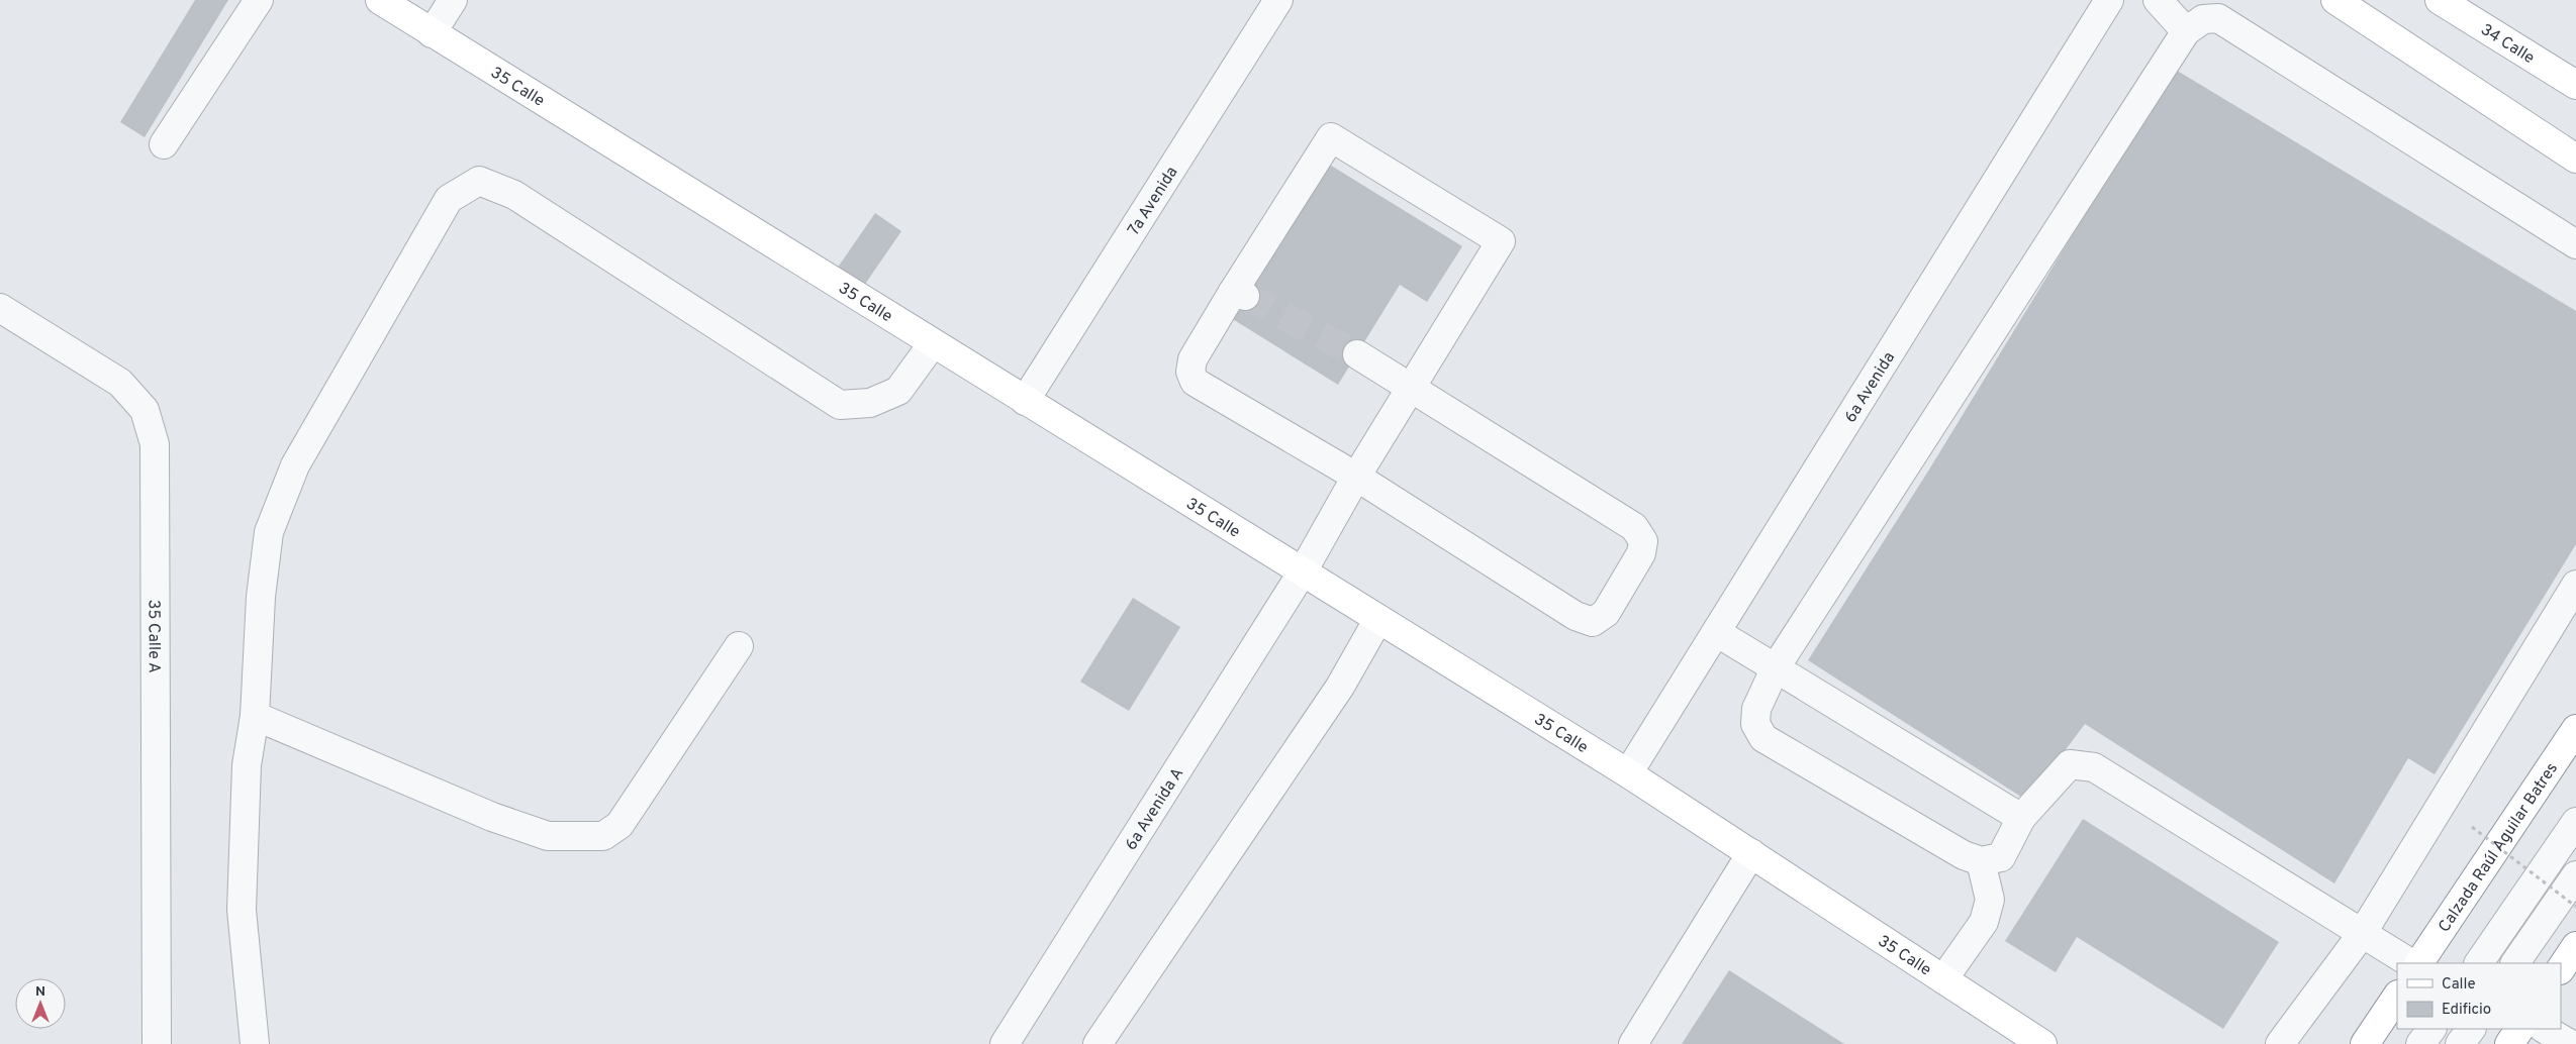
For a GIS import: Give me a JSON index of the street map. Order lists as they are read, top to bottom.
{
  "streets": {
    "main road": ["34 Calle", "35 Calle", "Calzada Raúl Aguilar Batres"],
    "street": [
      "7a Avenida",
      "6a Avenida",
      "35 Calle A",
      "6a Avenida A"
    ]
  },
  "crossings": [
    ["35 Calle", "7a Avenida"],
    ["35 Calle", "6a Avenida"],
    ["35 Calle", "6a Avenida A"]
  ],
  "legend": ["Calle", "Edificio"],
  "north": "top"
}
